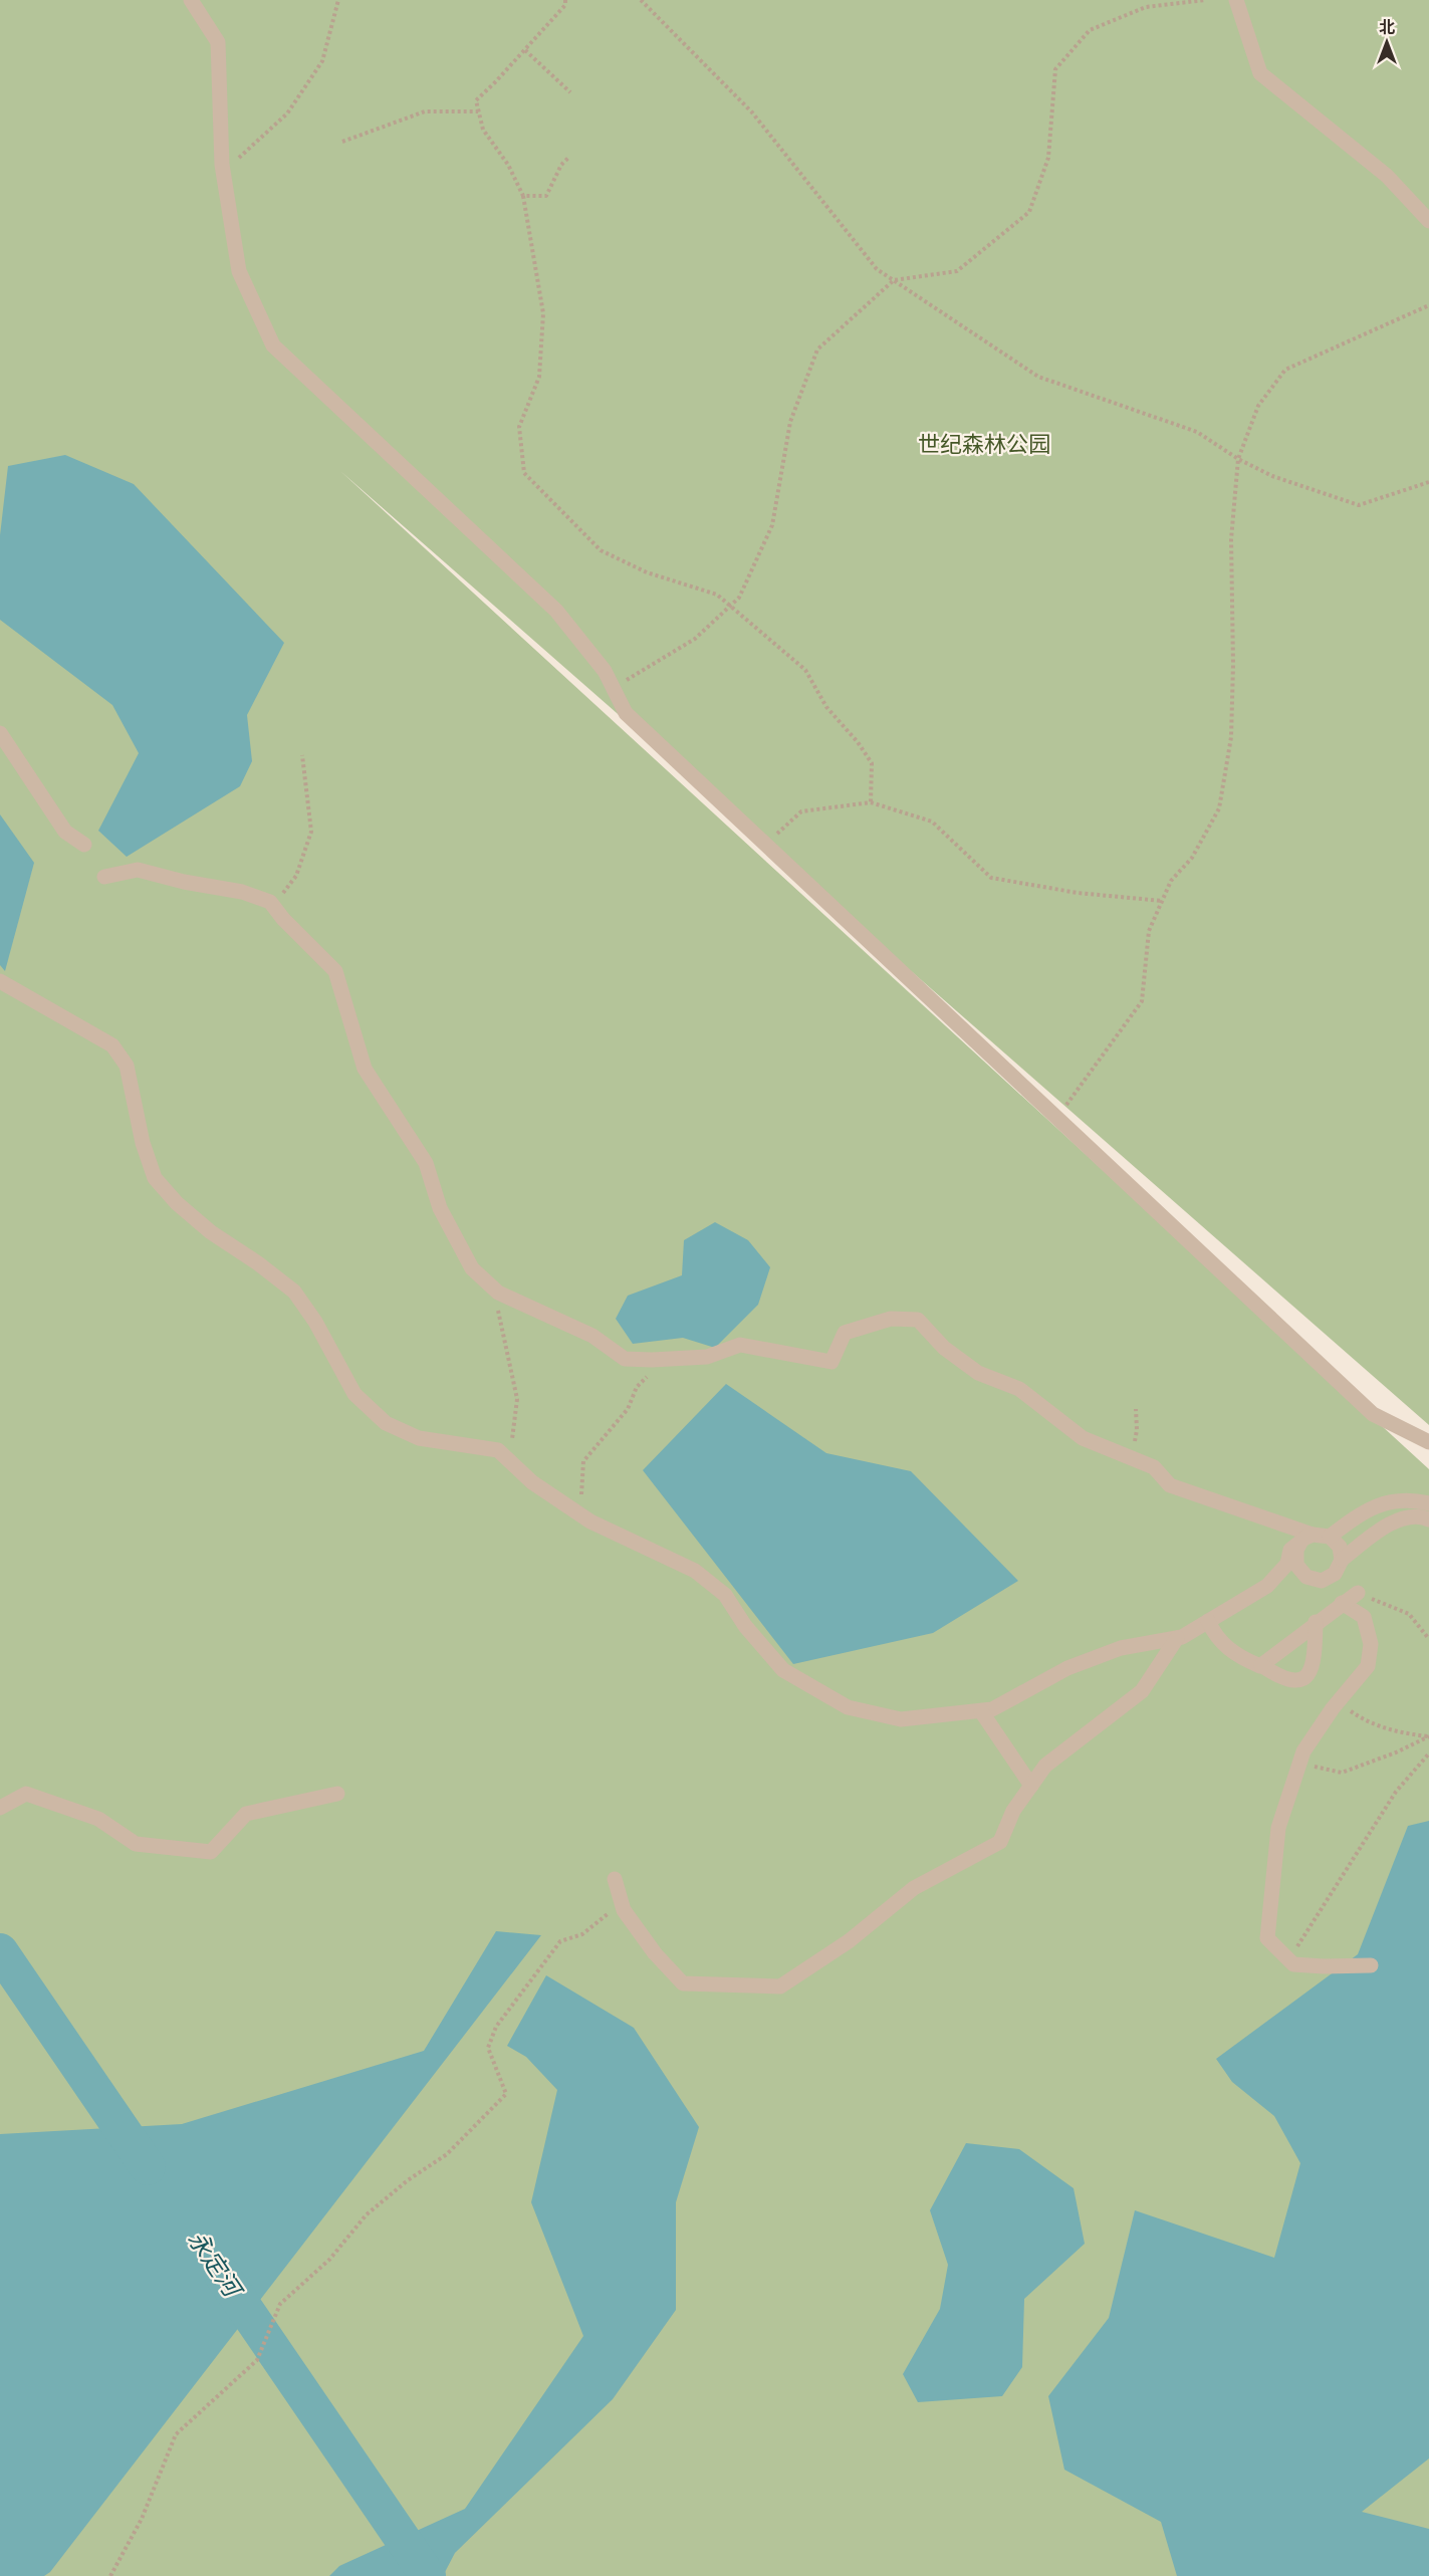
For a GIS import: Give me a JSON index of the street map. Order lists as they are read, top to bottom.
{
  "water": ["永定河"],
  "parks": ["世纪森林公园"],
  "north": "top"
}
